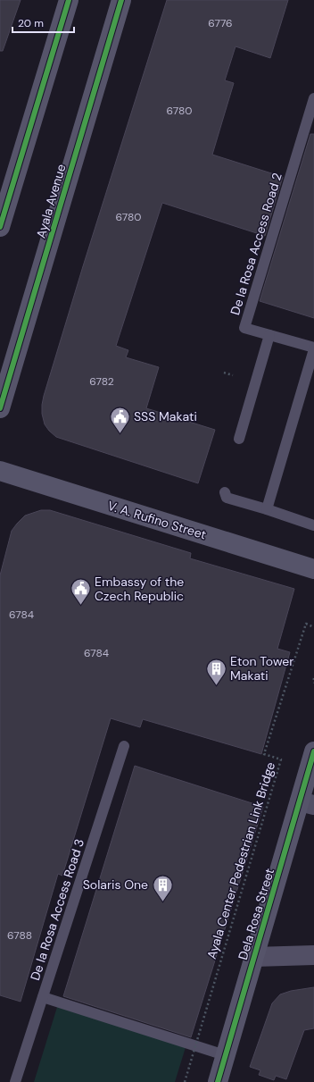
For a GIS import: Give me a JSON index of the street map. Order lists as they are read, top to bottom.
{
  "streets": {
    "street": ["Ayala Avenue", "V. A. Rufino Street", "Dela Rosa Street"],
    "lane": ["De la Rosa Access Road 2", "De la Rosa Access Road 3"],
    "path": ["Ayala Center Pedestrian Link Bridge"]
  },
  "places": {
    "public building": ["SSS Makati", "Embassy of the Czech Republic"],
    "building": ["Eton Tower Makati", "Solaris One"]
  },
  "house_numbers": [
    "6776",
    "6780",
    "6780",
    "6782",
    "6784",
    "6784",
    "6788"
  ],
  "scale_bar": "20 m"
}
